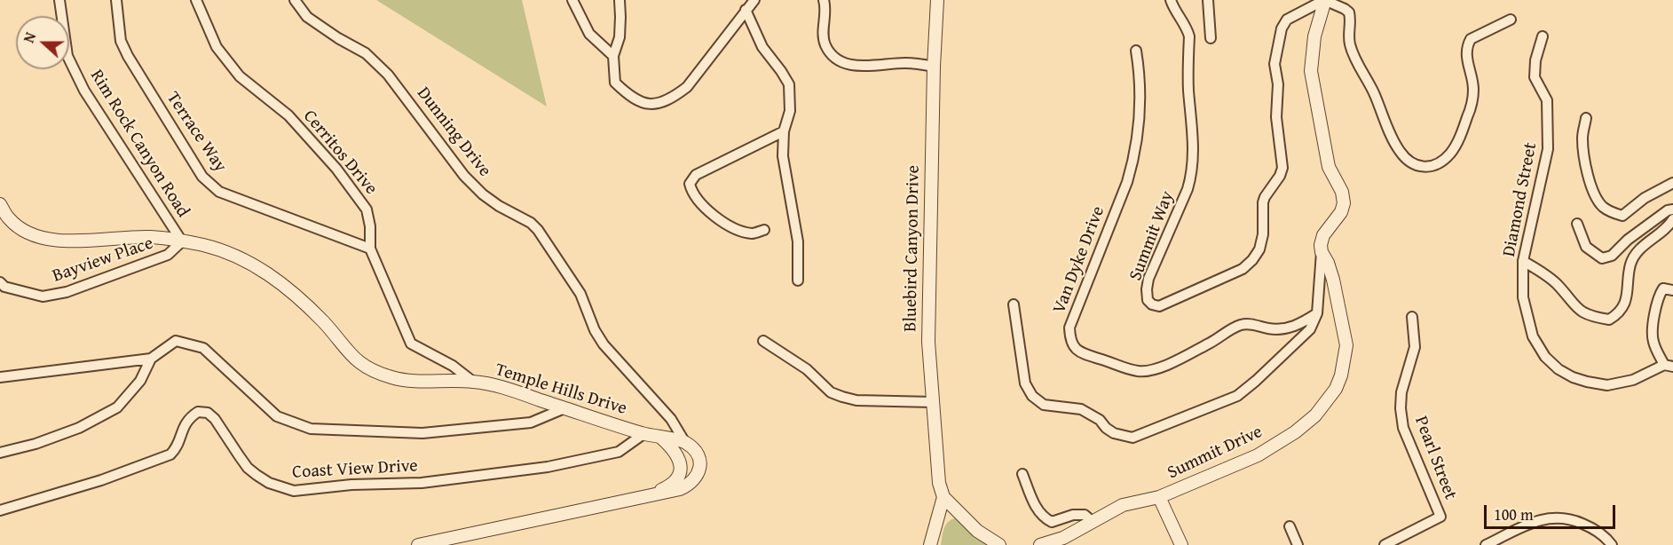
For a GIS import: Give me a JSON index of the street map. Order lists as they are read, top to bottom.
{
  "streets": {
    "street": [
      "Terrace Way",
      "Dunning Drive",
      "Rim Rock Canyon Road",
      "Cerritos Drive",
      "Diamond Street",
      "Summit Way",
      "Bluebird Canyon Drive",
      "Bayview Place",
      "Van Dyke Drive",
      "Temple Hills Drive",
      "Summit Drive",
      "Pearl Street",
      "Coast View Drive"
    ]
  },
  "crossings": [
    ["Terrace Way", "Cerritos Drive"],
    ["Dunning Drive", "Temple Hills Drive"],
    ["Rim Rock Canyon Road", "Bayview Place"],
    ["Rim Rock Canyon Road", "Temple Hills Drive"],
    ["Cerritos Drive", "Temple Hills Drive"],
    ["Bayview Place", "Temple Hills Drive"],
    ["Temple Hills Drive", "Coast View Drive"]
  ],
  "scale_bar": "100 m",
  "north": "left"
}
